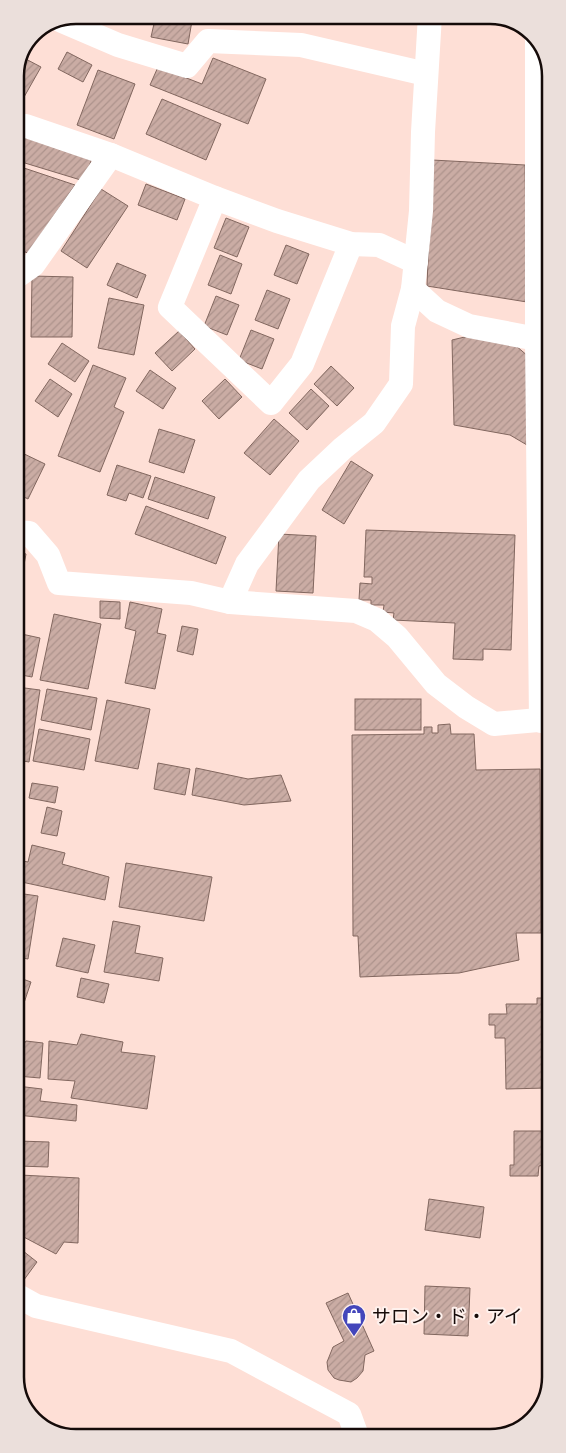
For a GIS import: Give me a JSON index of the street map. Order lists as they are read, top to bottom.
{
  "places": {
    "shop": ["サロン・ド・アイ"]
  }
}
